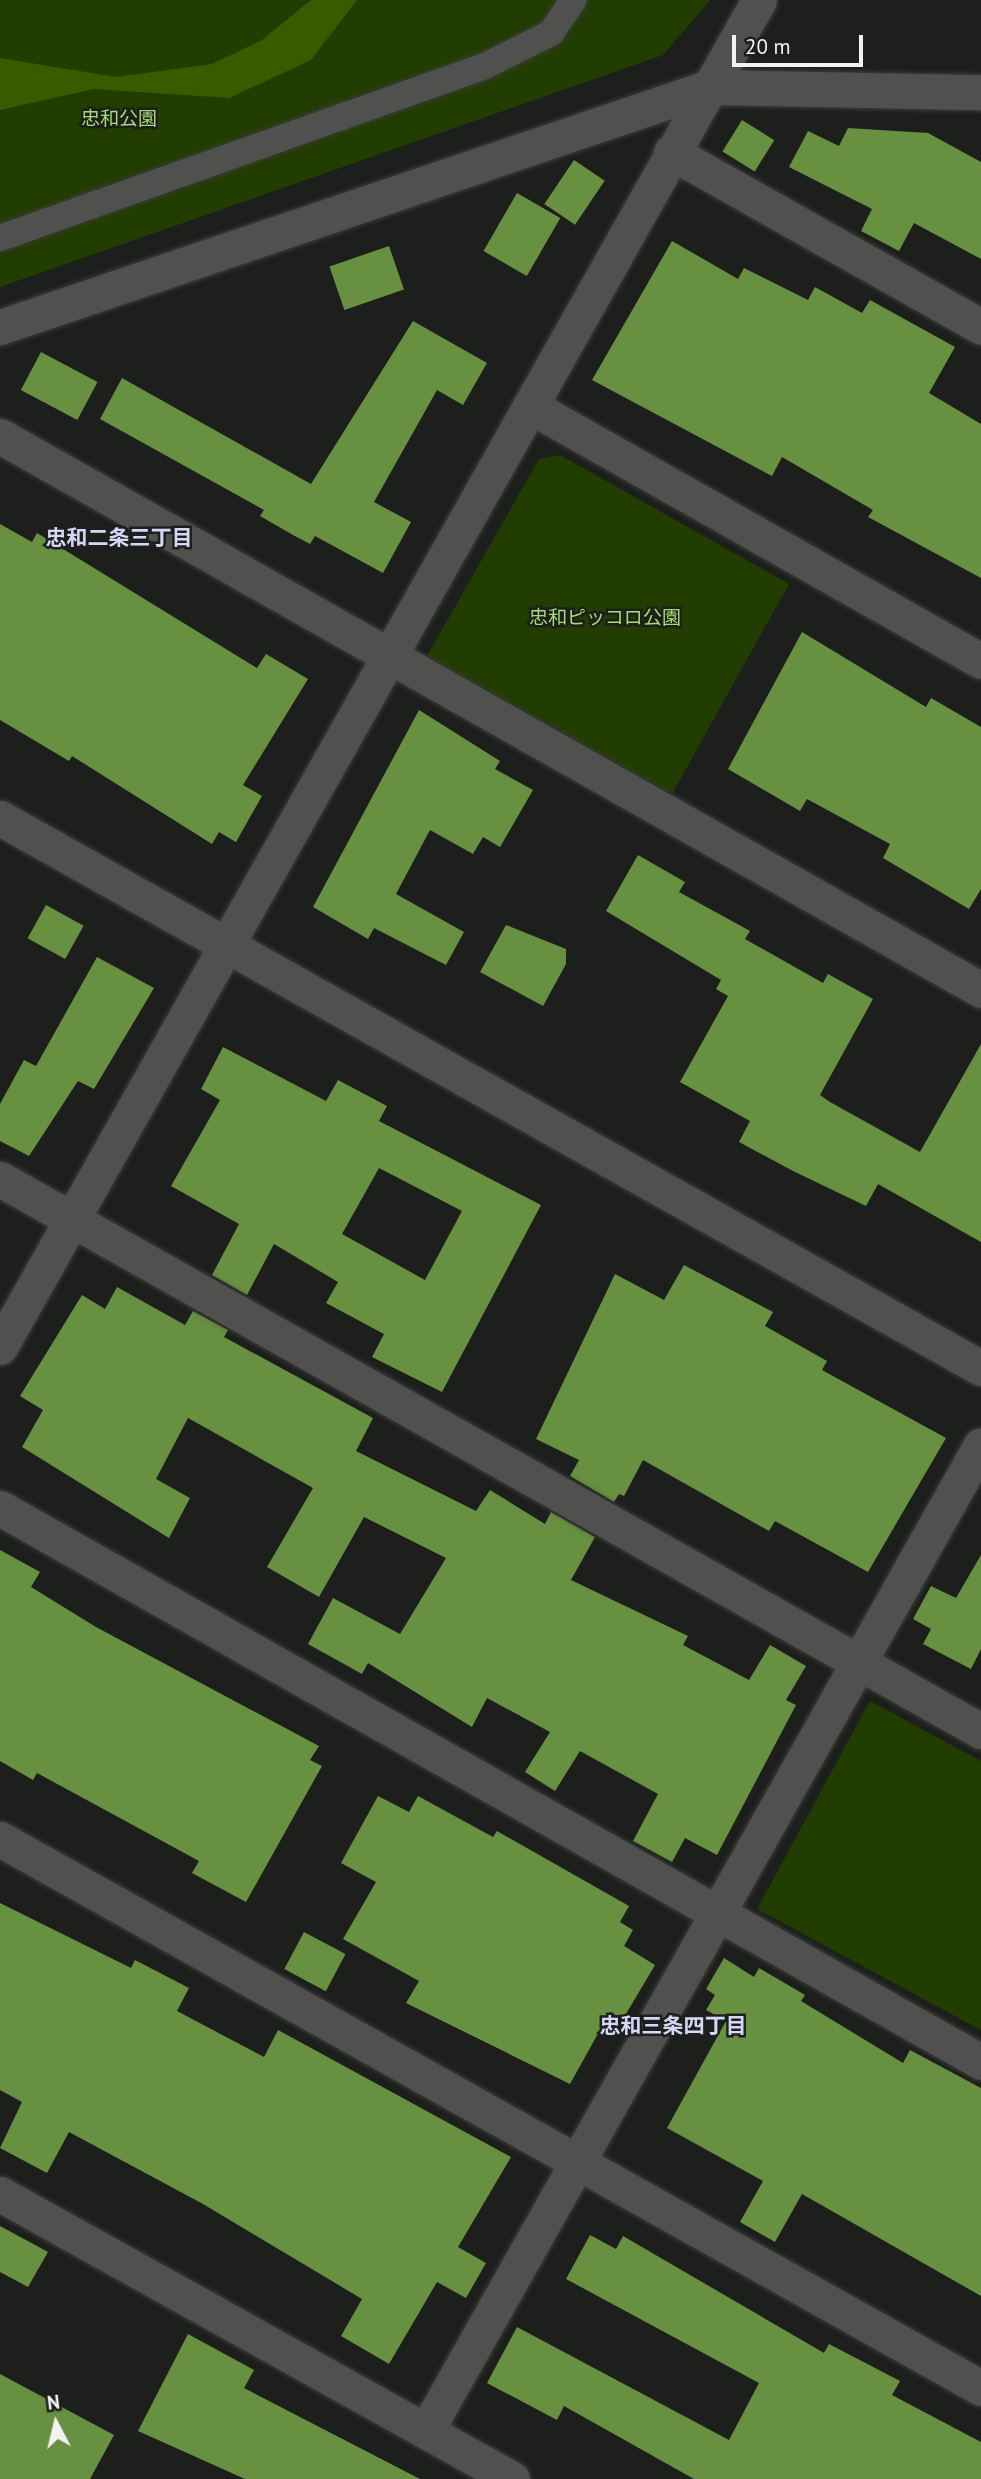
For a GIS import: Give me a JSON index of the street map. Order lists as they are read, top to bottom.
{
  "districts": ["忠和二条三丁目", "忠和三条四丁目"],
  "parks": ["忠和公園", "忠和ピッコロ公園"],
  "scale_bar": "20 m",
  "north": "top"
}
